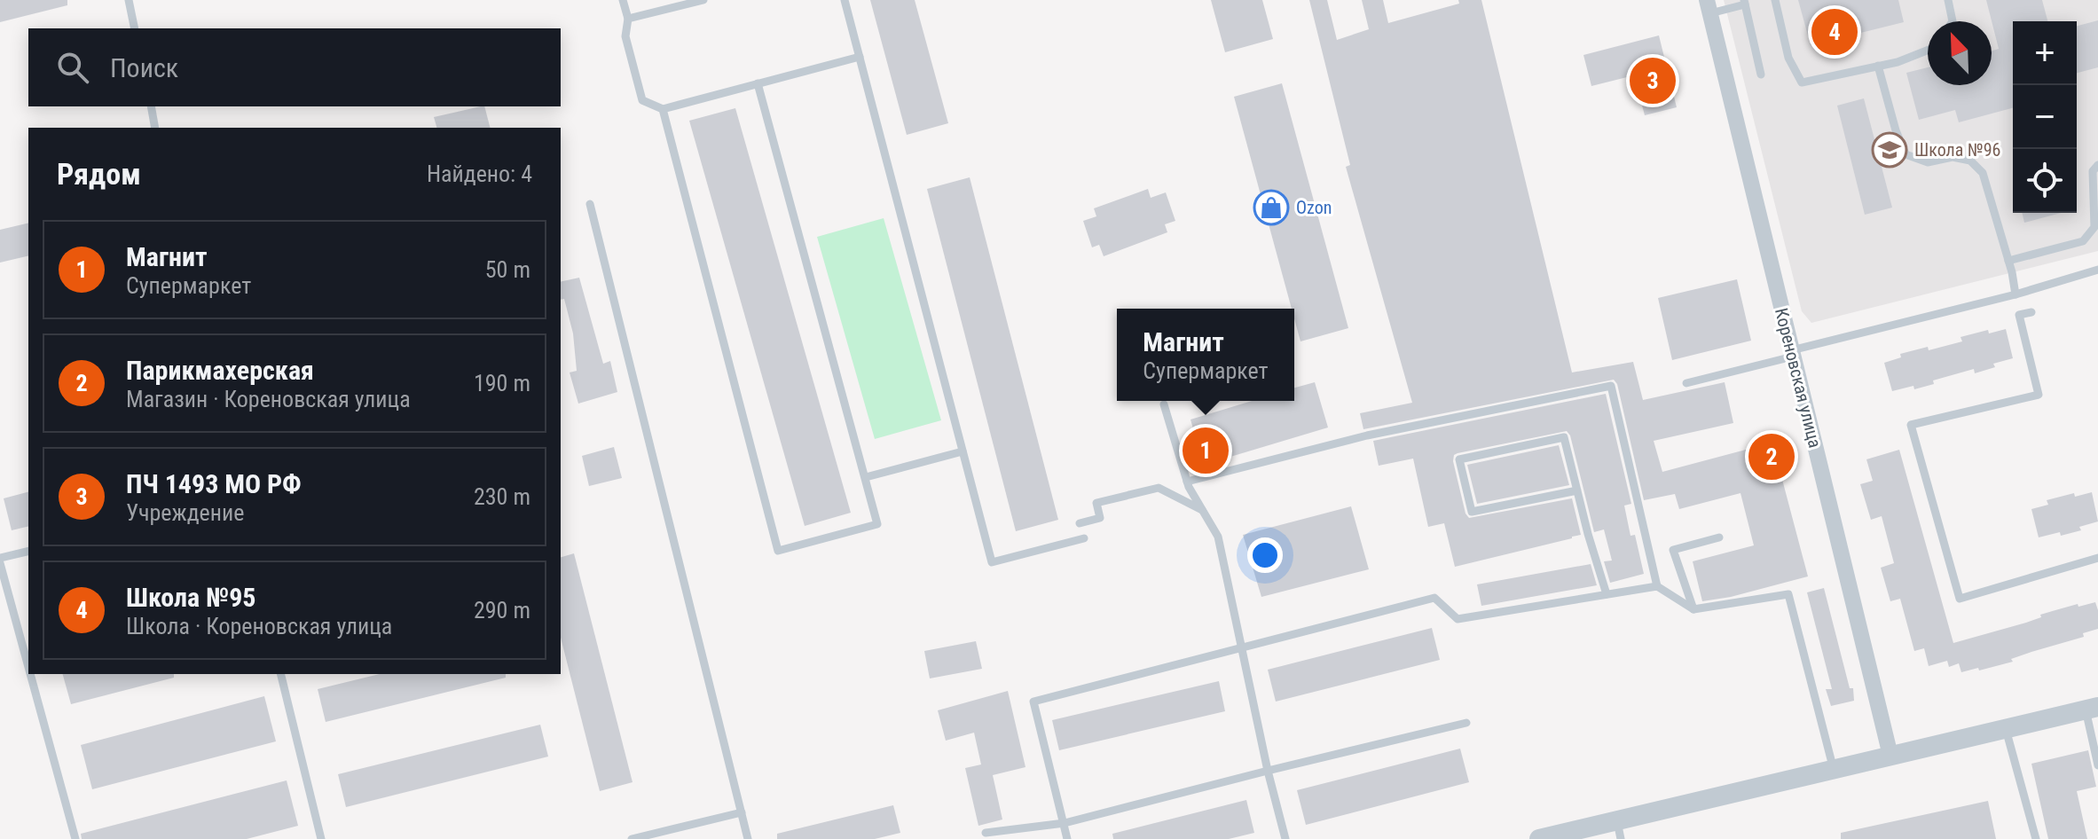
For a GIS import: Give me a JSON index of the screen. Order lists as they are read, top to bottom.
{
  "streets": {
    "street": ["Кореновская улица"]
  },
  "places": {
    "school or university": ["Школа №96"],
    "shop": ["Ozon"]
  },
  "north": "top left",
  "page": {
    "pins": [
      "4",
      "3",
      "1",
      "2"
    ],
    "map_buttons": ["+", "−"],
    "search": "Поиск",
    "heading": ["Рядом", "Найдено: 4"],
    "list": [
      {
        "mark": "1",
        "name": "Магнит",
        "note": "Супермаркет",
        "value": "50 m"
      },
      {
        "mark": "2",
        "name": "Парикмахерская",
        "note": "Магазин · Кореновская улица",
        "value": "190 m"
      },
      {
        "mark": "3",
        "name": "ПЧ 1493 МО РФ",
        "note": "Учреждение",
        "value": "230 m"
      },
      {
        "mark": "4",
        "name": "Школа №95",
        "note": "Школа · Кореновская улица",
        "value": "290 m"
      }
    ],
    "popup": ["Магнит", "Супермаркет"]
  }
}
